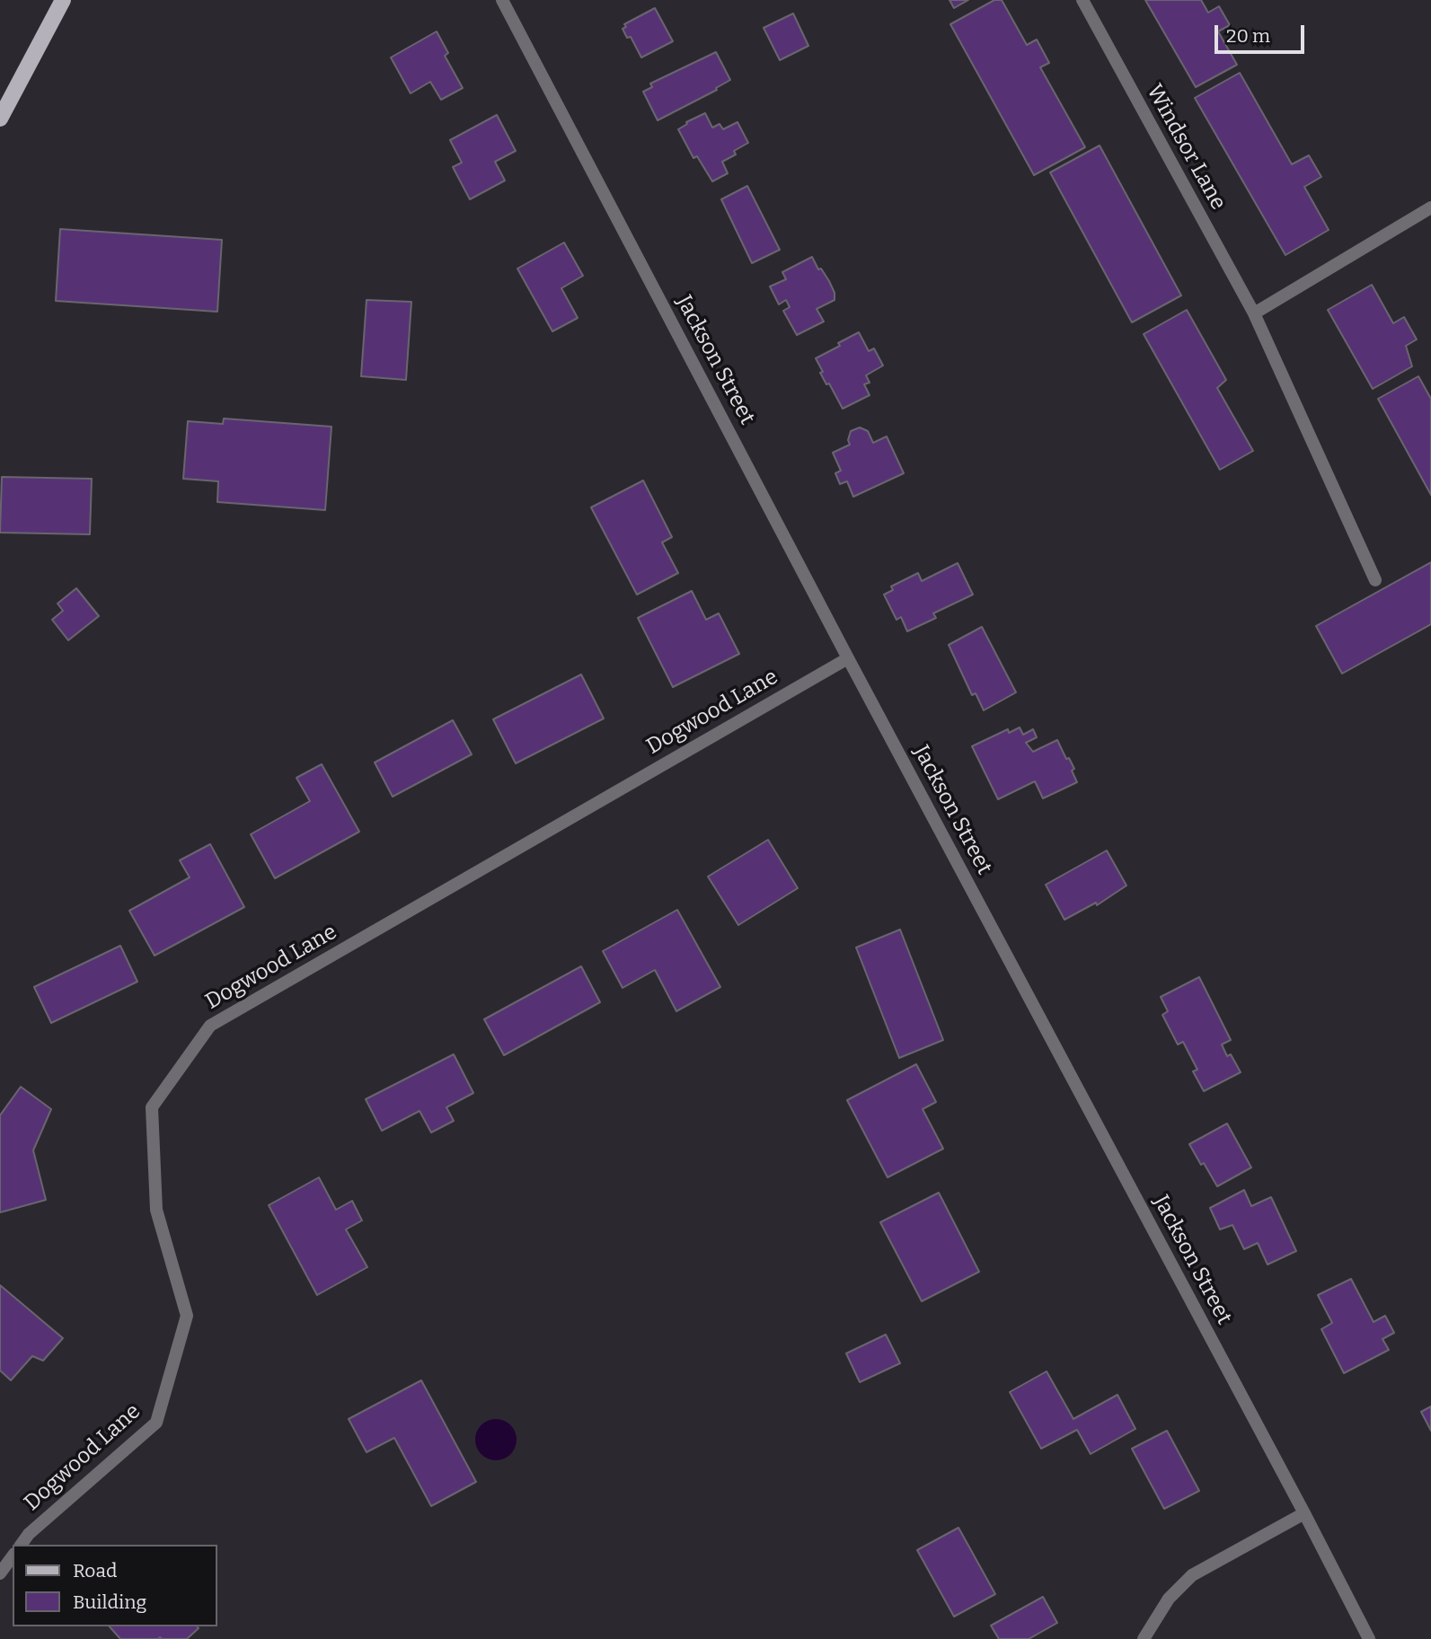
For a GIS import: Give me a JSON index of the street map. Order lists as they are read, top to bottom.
{
  "streets": {
    "street": ["Windsor Lane", "Jackson Street", "Dogwood Lane"]
  },
  "crossings": [
    ["Jackson Street", "Dogwood Lane"]
  ],
  "legend": ["Road", "Building"],
  "scale_bar": "20 m"
}
